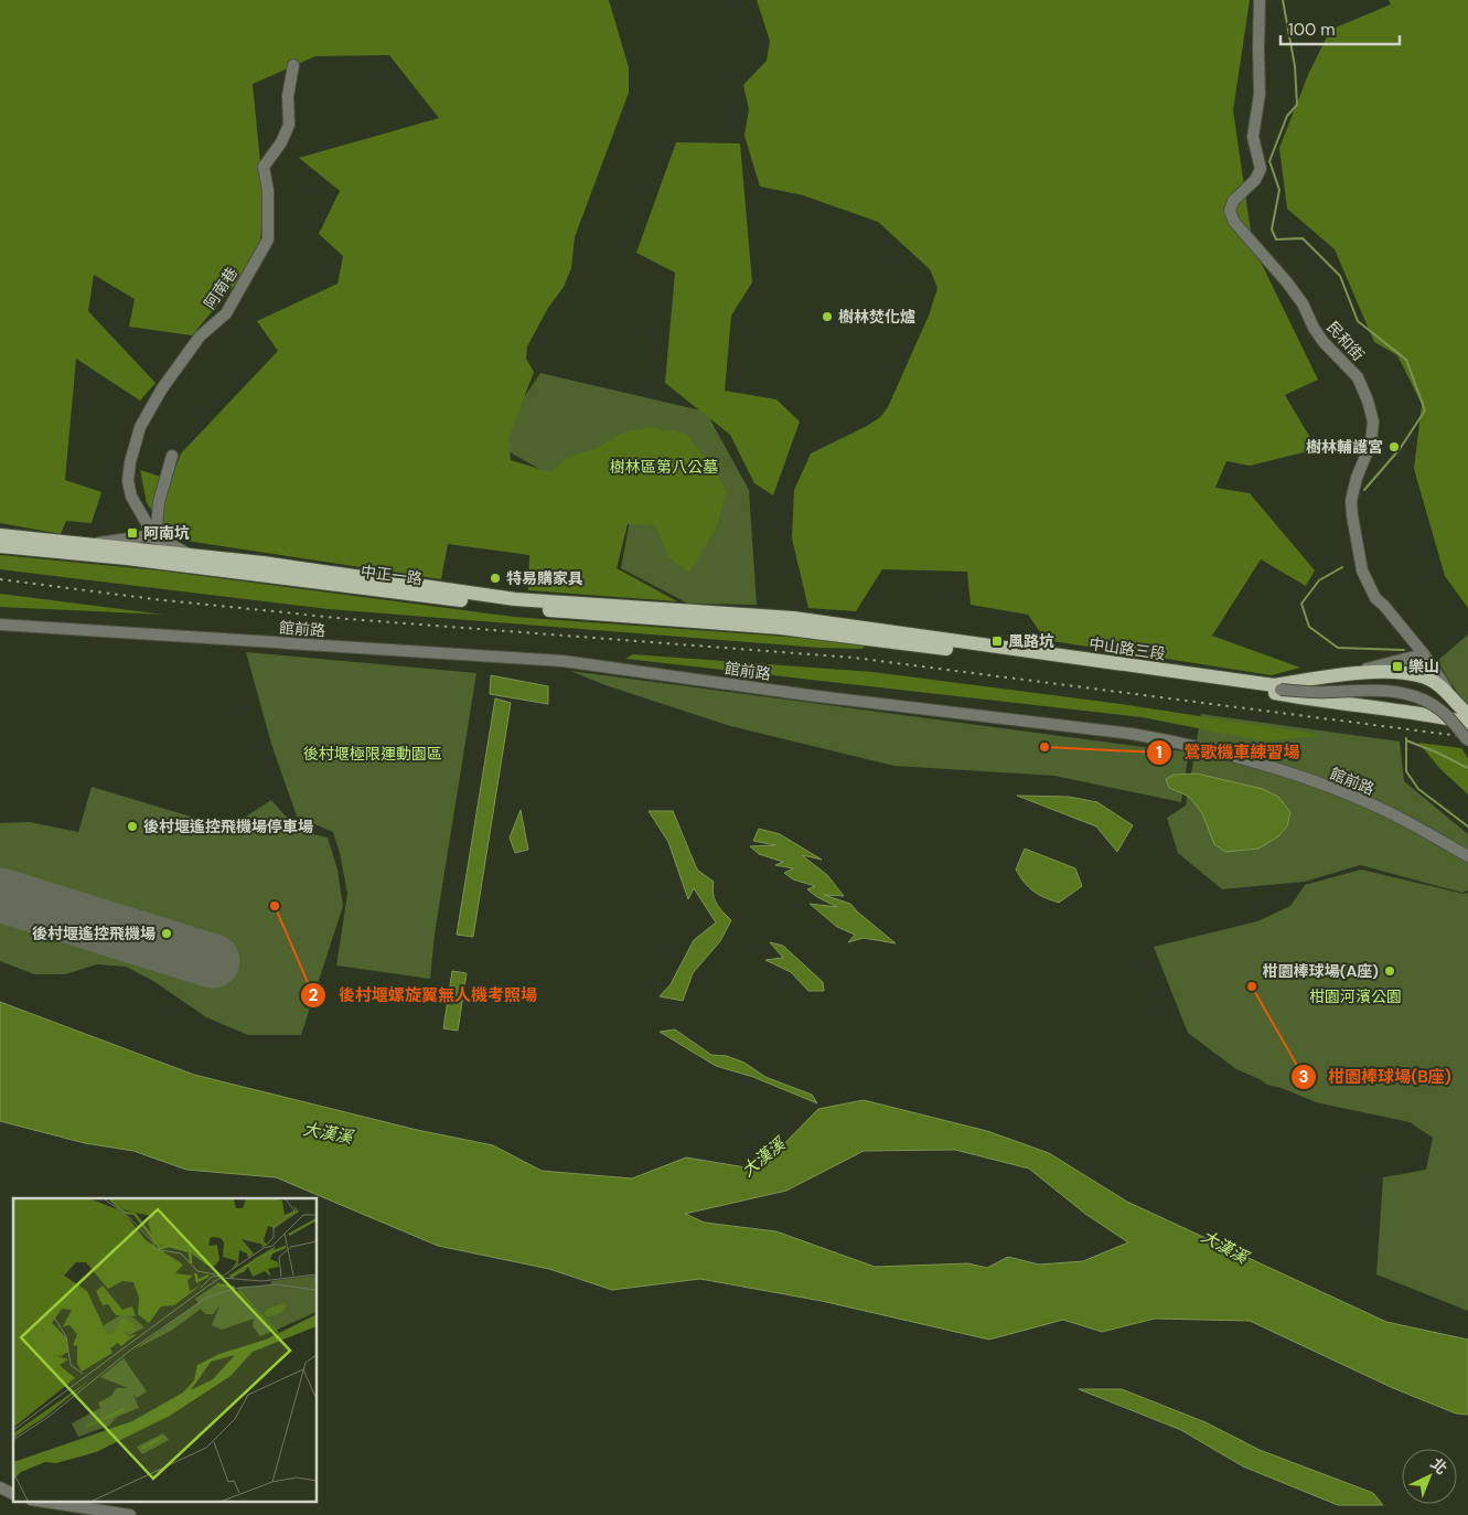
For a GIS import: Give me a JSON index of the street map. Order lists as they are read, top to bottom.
{
  "streets": {
    "main road": ["中正一路", "中山路三段"],
    "street": ["阿南巷", "民和街", "館前路"]
  },
  "crossings": [
    ["民和街", "中山路三段"],
    ["中正一路", "中山路三段"]
  ],
  "water": ["大漢溪"],
  "parks": ["樹林區第八公墓", "後村堰極限運動園區", "柑園河濱公園"],
  "places": {
    "other": [
      "樹林焚化爐",
      "樹林輔護宮",
      "特易購家具",
      "鶯歌機車練習場",
      "後村堰遙控飛機場停車場",
      "後村堰螺旋翼無人機考照場",
      "後村堰遙控飛機場",
      "柑園棒球場(A座)",
      "柑園棒球場(B座)"
    ],
    "transit": ["阿南坑", "風路坑", "樂山"]
  },
  "scale_bar": "100 m",
  "north": "top right"
}
